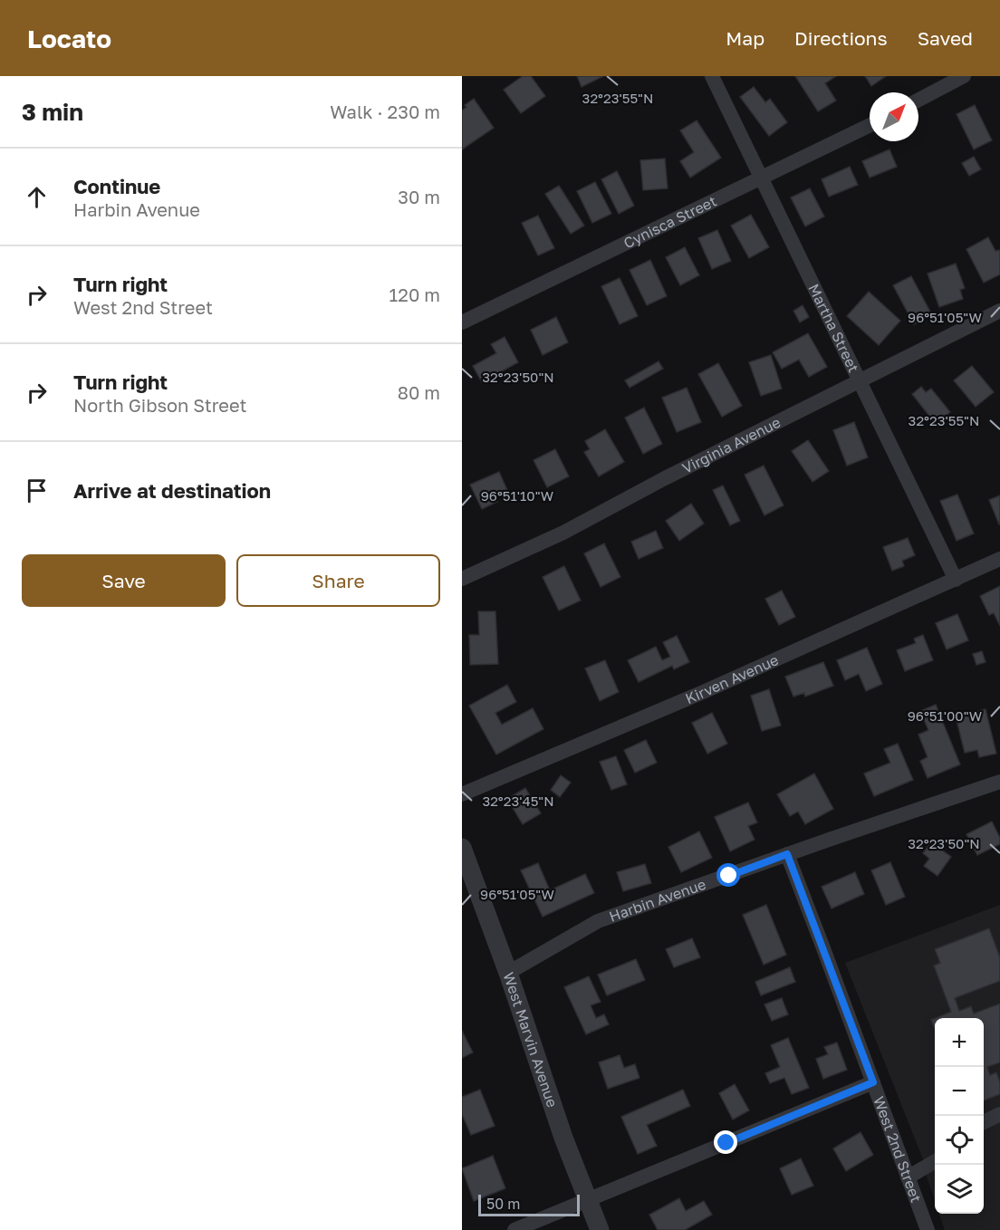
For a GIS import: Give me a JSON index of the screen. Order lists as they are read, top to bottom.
{
  "streets": {
    "street": [
      "Cynisca Street",
      "Martha Street",
      "Virginia Avenue",
      "Kirven Avenue",
      "Harbin Avenue",
      "West Marvin Avenue",
      "West 2nd Street"
    ]
  },
  "crossings": [
    ["Cynisca Street", "Martha Street"],
    ["Martha Street", "Virginia Avenue"],
    ["Martha Street", "Kirven Avenue"],
    ["Harbin Avenue", "West Marvin Avenue"],
    ["Harbin Avenue", "West 2nd Street"]
  ],
  "scale_bar": "50 m",
  "north": "top right",
  "page": {
    "header": "Locato",
    "nav": ["Map", "Directions", "Saved"],
    "heading": ["3 min", "Walk · 230 m"],
    "list": [
      ["Continue", "Harbin Avenue", "30 m"],
      ["Turn right", "West 2nd Street", "120 m"],
      ["Turn right", "North Gibson Street", "80 m"],
      "Arrive at destination"
    ],
    "buttons": ["Save", "Share"],
    "map_buttons": ["+", "−"],
    "scale": "50 m"
  },
  "coordinates": [
    "32°23'55\"N",
    "96°51'05\"W",
    "32°23'50\"N",
    "96°51'10\"W",
    "96°51'00\"W",
    "32°23'45\"N"
  ]
}
